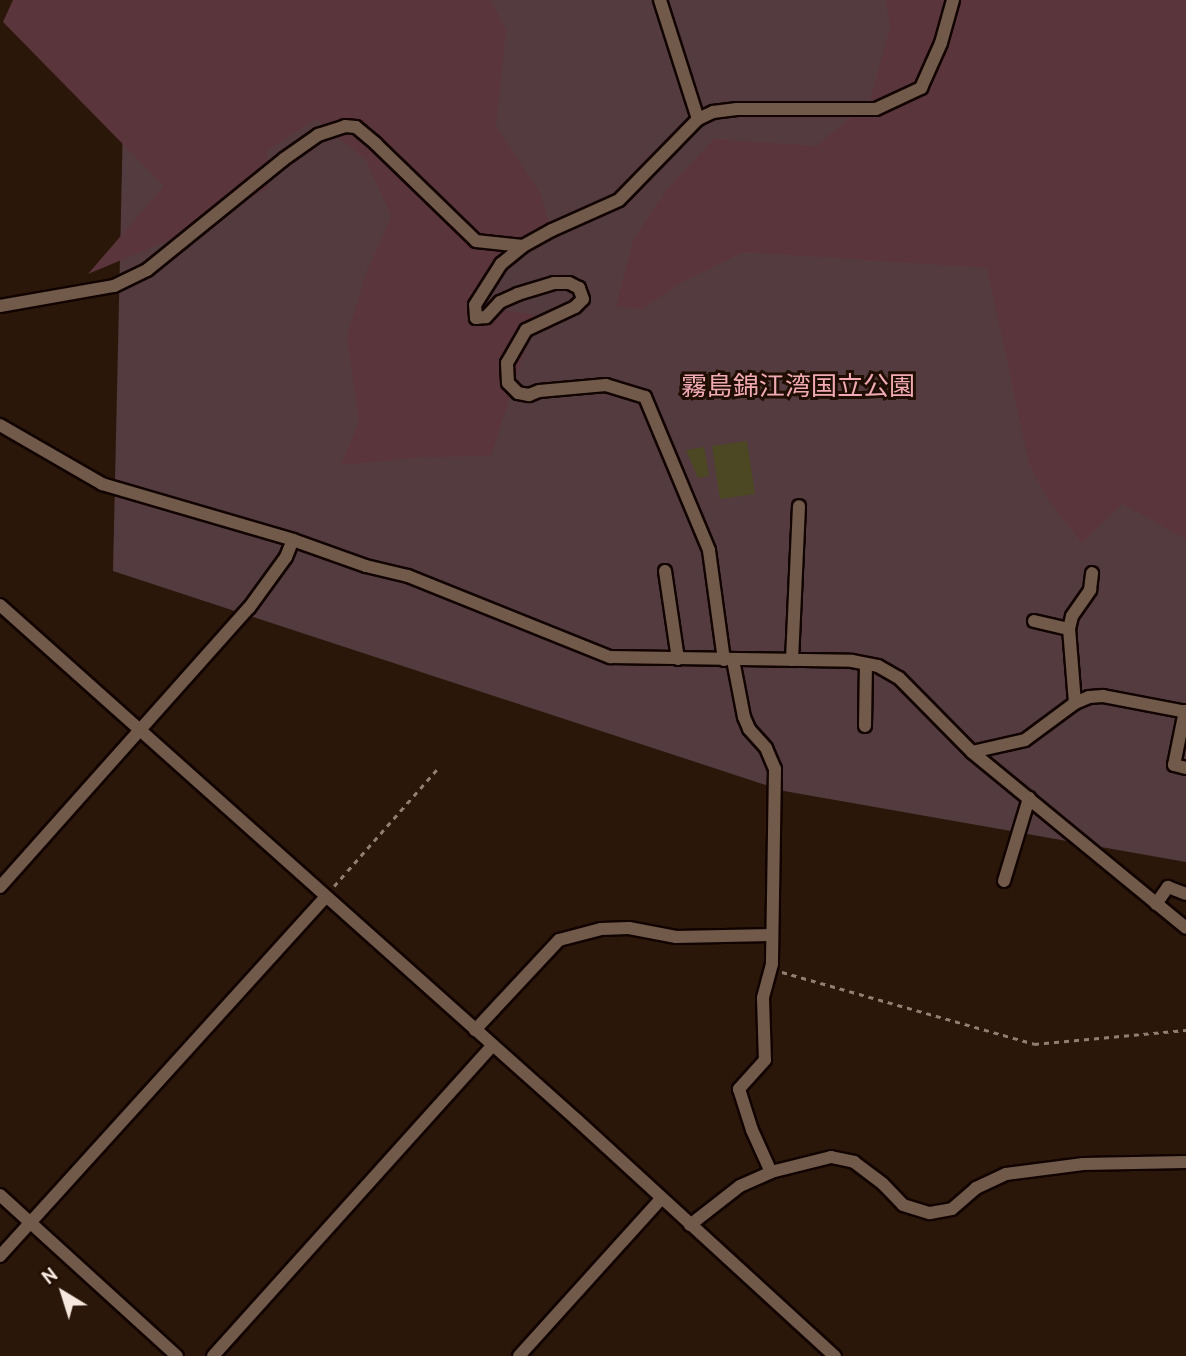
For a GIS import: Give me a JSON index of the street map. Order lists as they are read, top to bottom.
{
  "parks": ["霧島錦江湾国立公園"],
  "north": "top left"
}
